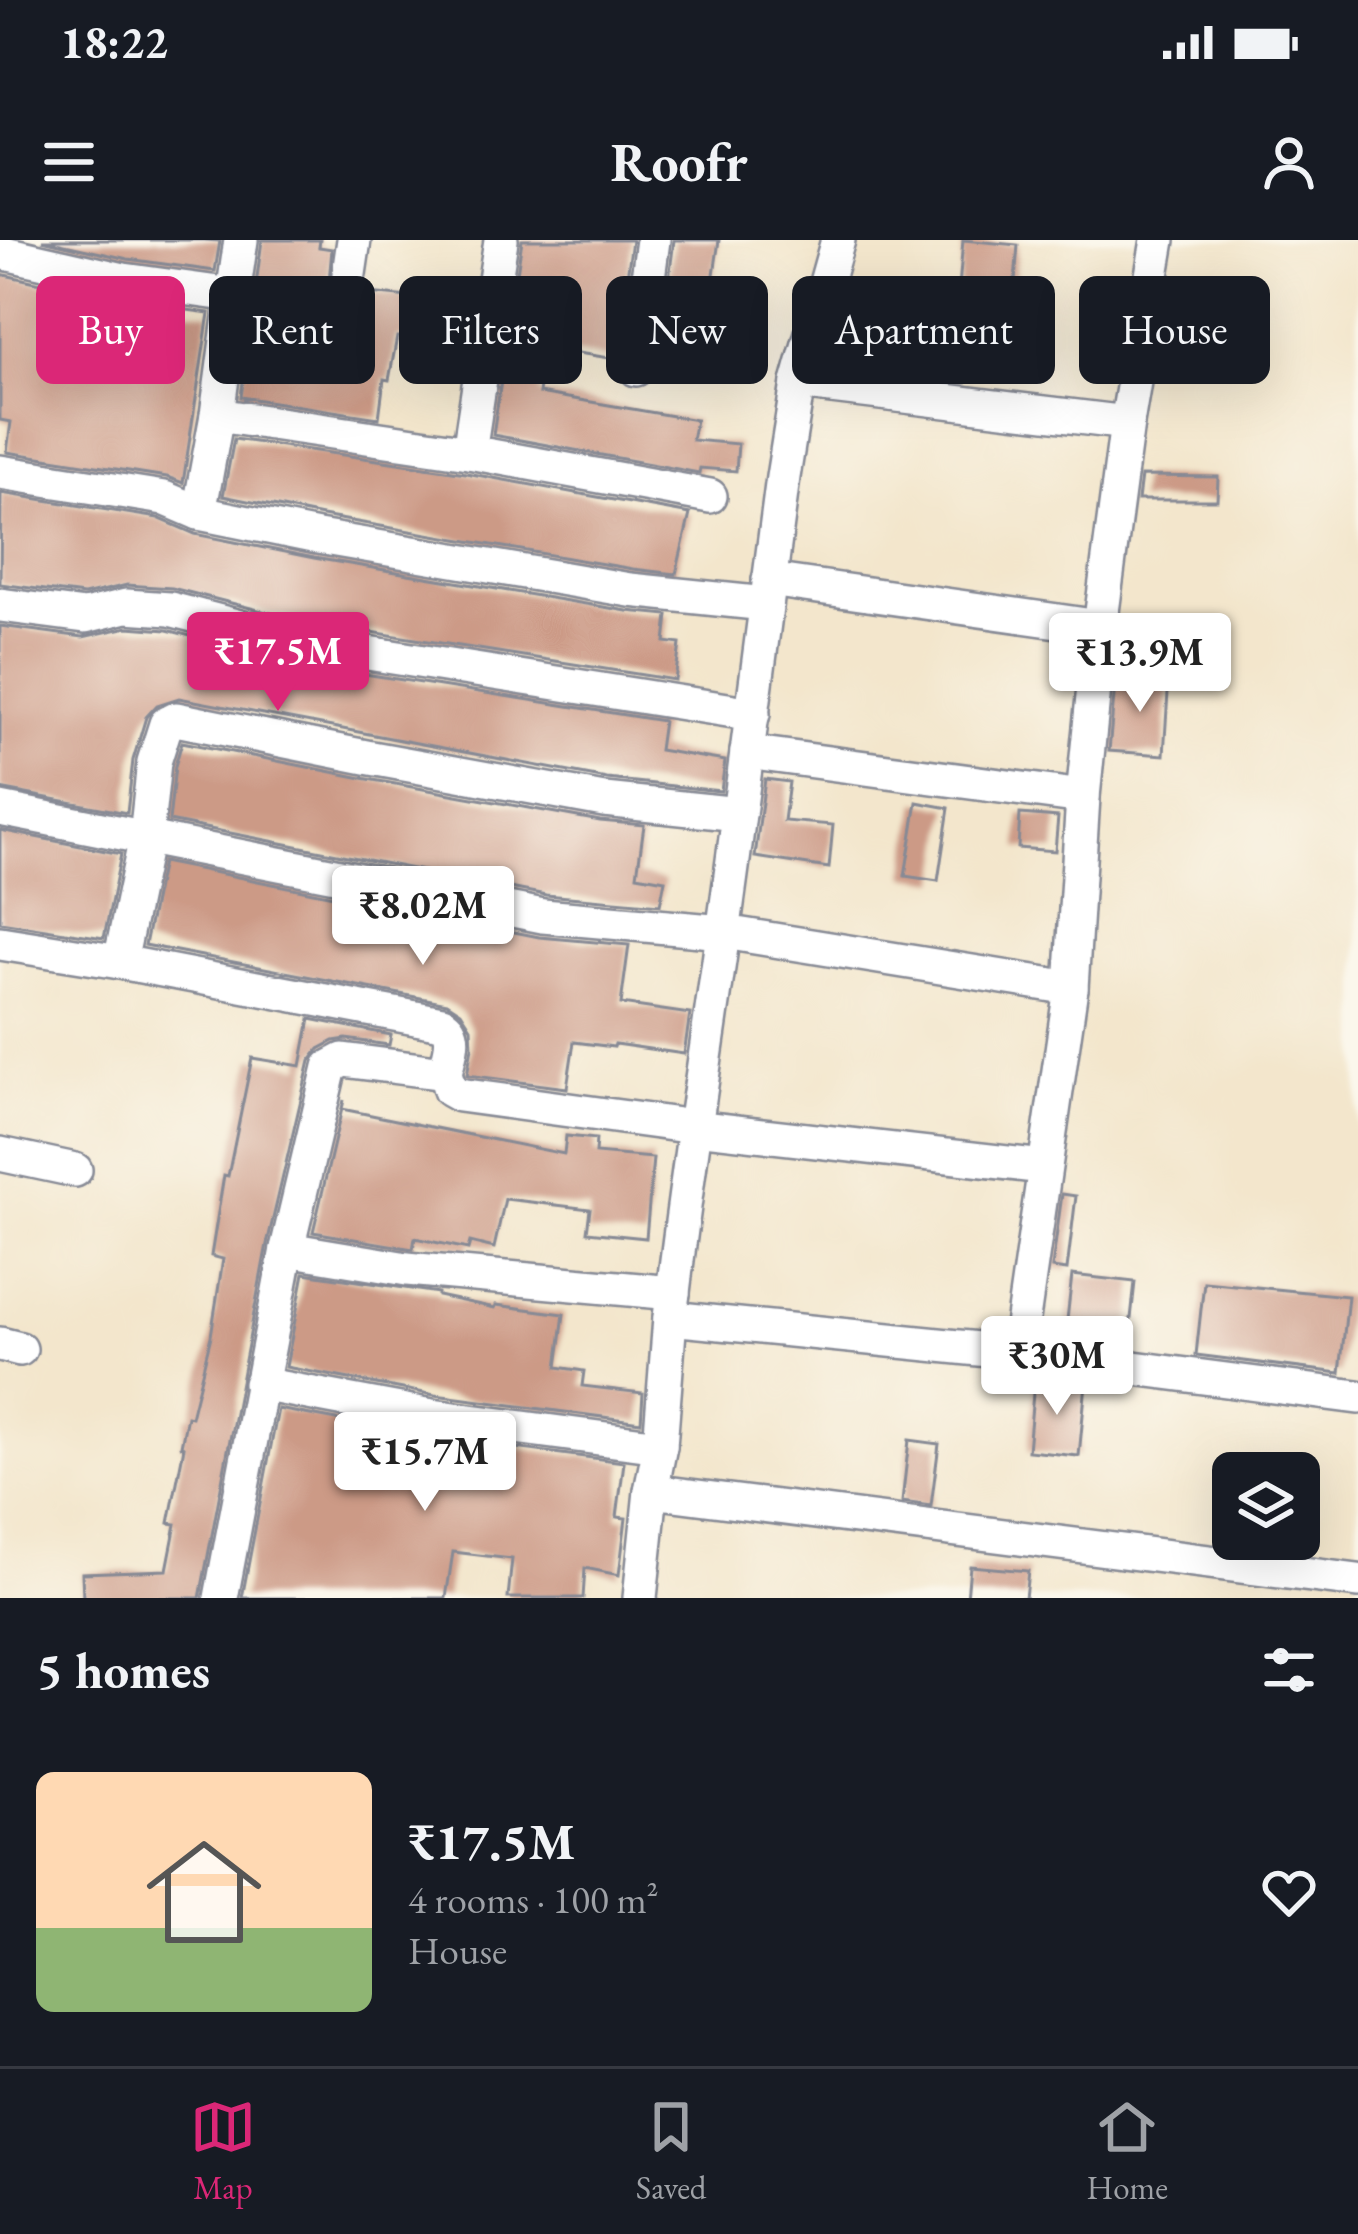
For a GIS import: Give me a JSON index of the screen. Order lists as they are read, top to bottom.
{
  "page": {
    "status": "18:22",
    "header": "Roofr",
    "chip": [
      "Buy",
      "Rent",
      "Filters",
      "New",
      "Apartment",
      "House"
    ],
    "price": [
      "₹17.5M",
      "₹13.9M",
      "₹8.02M",
      "₹30M",
      "₹15.7M"
    ],
    "heading": "5 homes",
    "list": [
      {
        "name": "₹17.5M",
        "note": "4 rooms · 100 m² · House"
      }
    ],
    "tabs": ["Map", "Saved", "Home"]
  }
}
